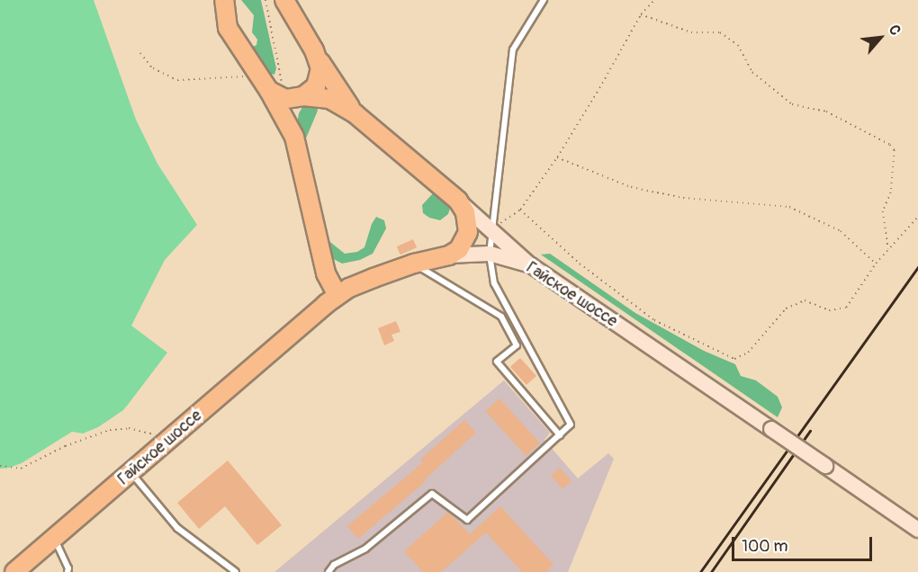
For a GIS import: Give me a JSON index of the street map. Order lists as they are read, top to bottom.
{
  "streets": {
    "main road": ["Гайское шоссе"]
  },
  "scale_bar": "100 m",
  "north": "top right"
}
